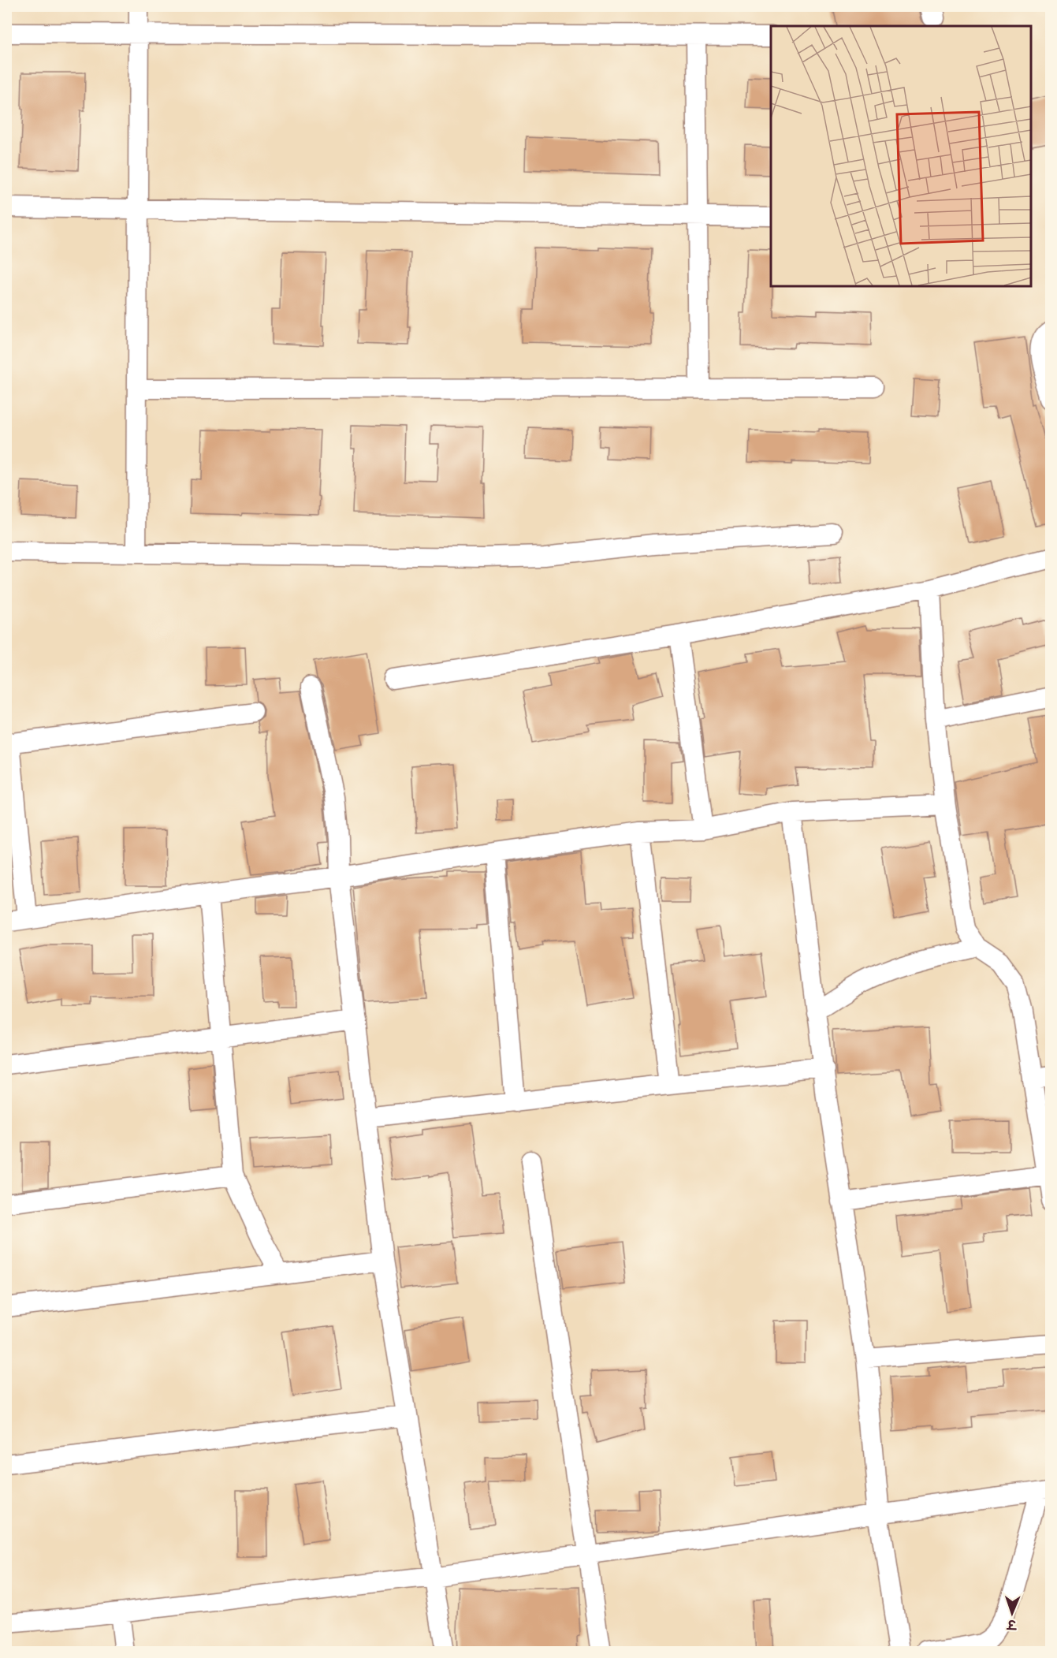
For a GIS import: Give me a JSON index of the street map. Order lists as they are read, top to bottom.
{
  "north": "bottom"
}
